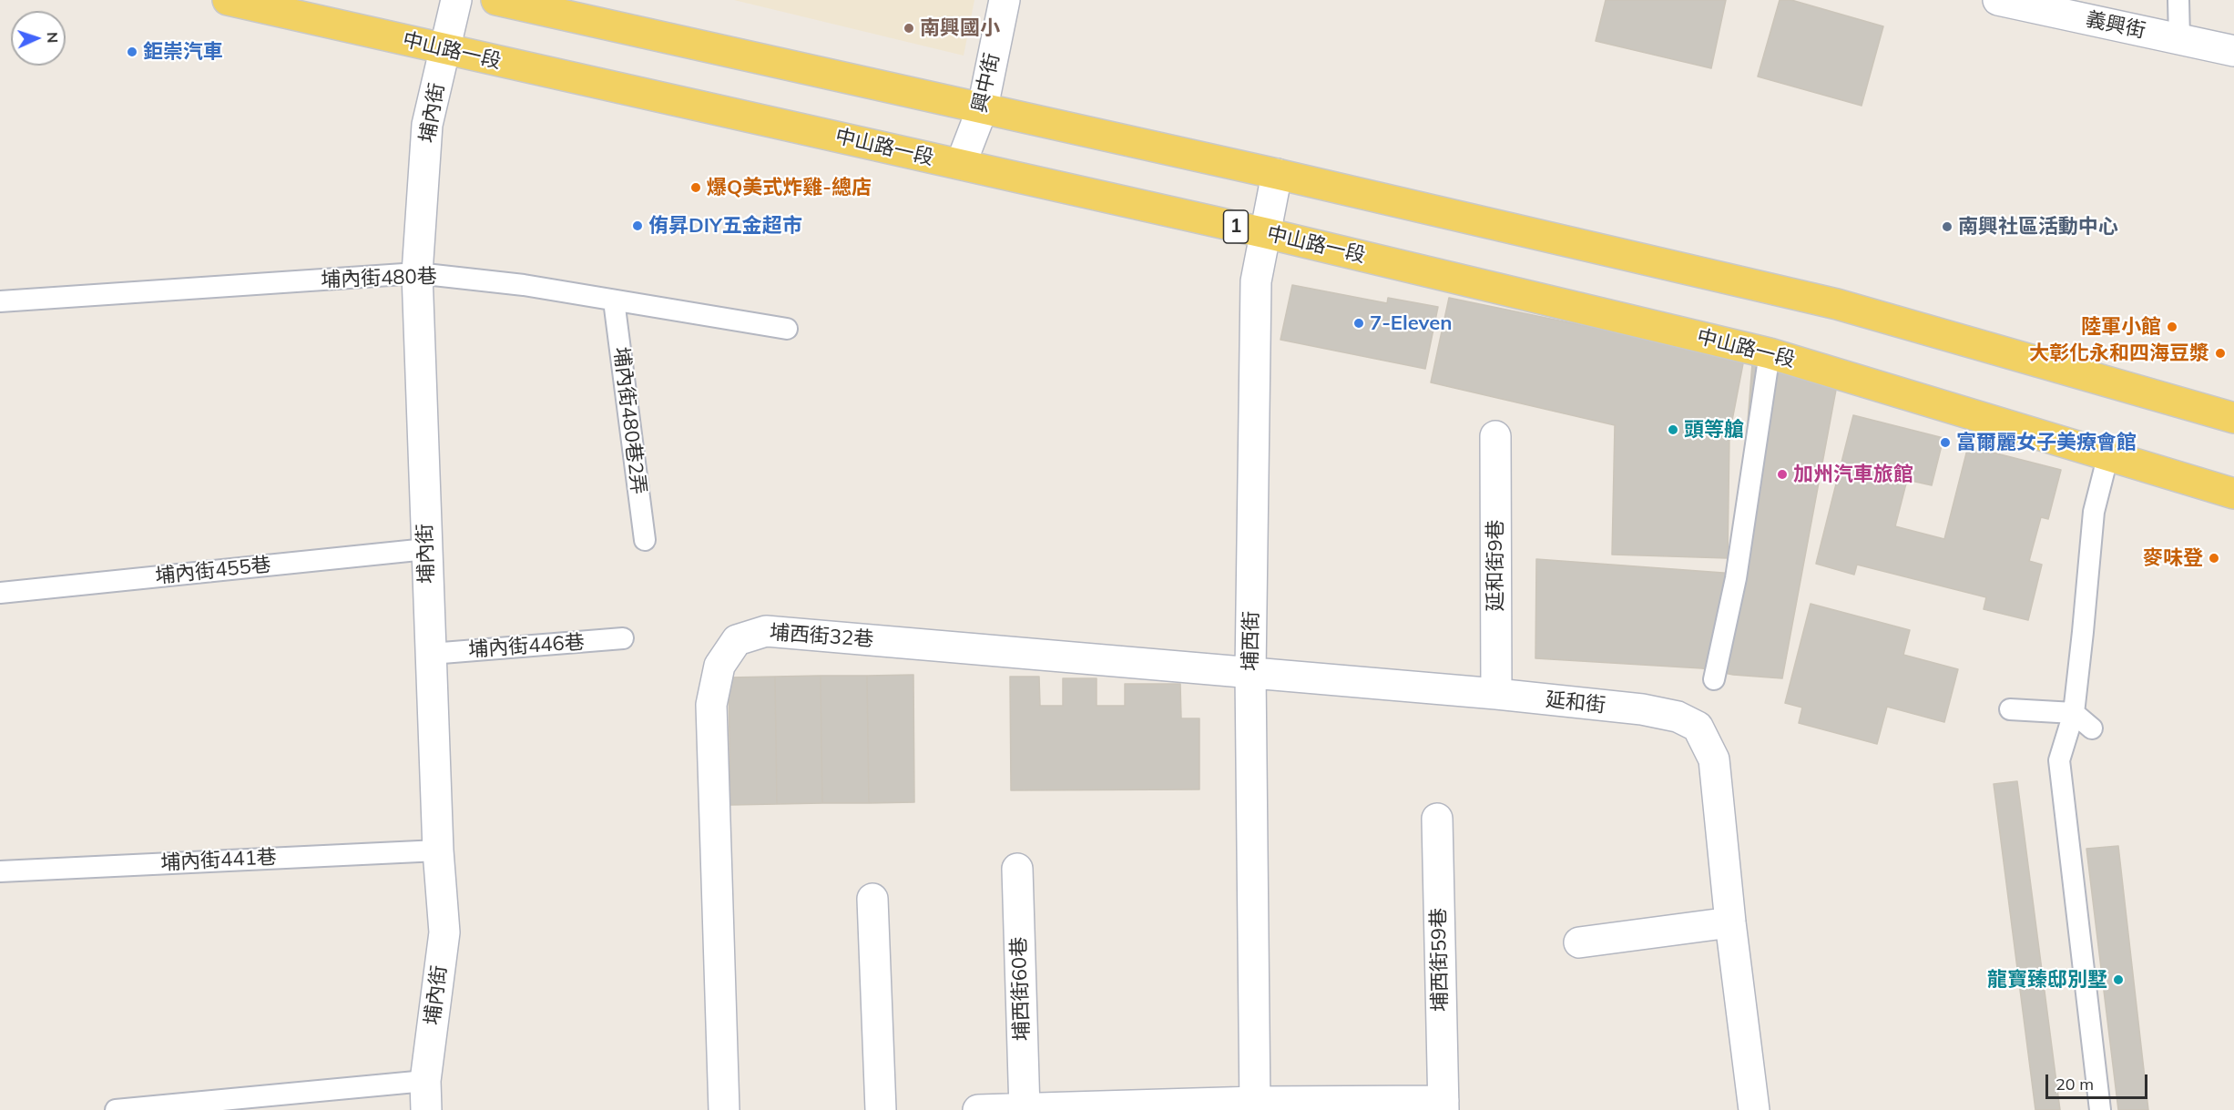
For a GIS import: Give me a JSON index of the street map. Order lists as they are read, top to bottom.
{
  "streets": {
    "main road": ["中山路一段", "1"],
    "street": [
      "義興街",
      "興中街",
      "埔內街",
      "延和街9巷",
      "埔西街32巷",
      "埔西街",
      "延和街",
      "埔西街59巷",
      "埔西街60巷"
    ],
    "lane": [
      "埔內街480巷",
      "埔內街480巷2弄",
      "埔內街455巷",
      "埔內街446巷",
      "埔內街441巷"
    ]
  },
  "crossings": [
    ["中山路一段", "興中街"],
    ["中山路一段", "埔內街"],
    ["中山路一段", "埔西街"],
    ["埔內街", "埔內街480巷"],
    ["埔內街", "埔內街455巷"],
    ["埔內街", "埔內街446巷"],
    ["埔內街", "埔內街441巷"],
    ["埔內街480巷", "埔內街480巷2弄"],
    ["延和街9巷", "延和街"],
    ["埔西街32巷", "埔西街"],
    ["埔西街32巷", "延和街"],
    ["埔西街", "延和街"],
    ["埔西街", "埔西街59巷"]
  ],
  "places": [
    "南興國小",
    "鉅崇汽車",
    "爆Q美式炸雞-總店",
    "侑昇DIY五金超市",
    "南興社區活動中心",
    "7-Eleven",
    "陸軍小館",
    "大彰化永和四海豆漿",
    "頭等艙",
    "富爾麗女子美療會館",
    "加州汽車旅館",
    "麥味登",
    "龍寶臻邸別墅"
  ],
  "scale_bar": "20 m",
  "north": "right"
}
